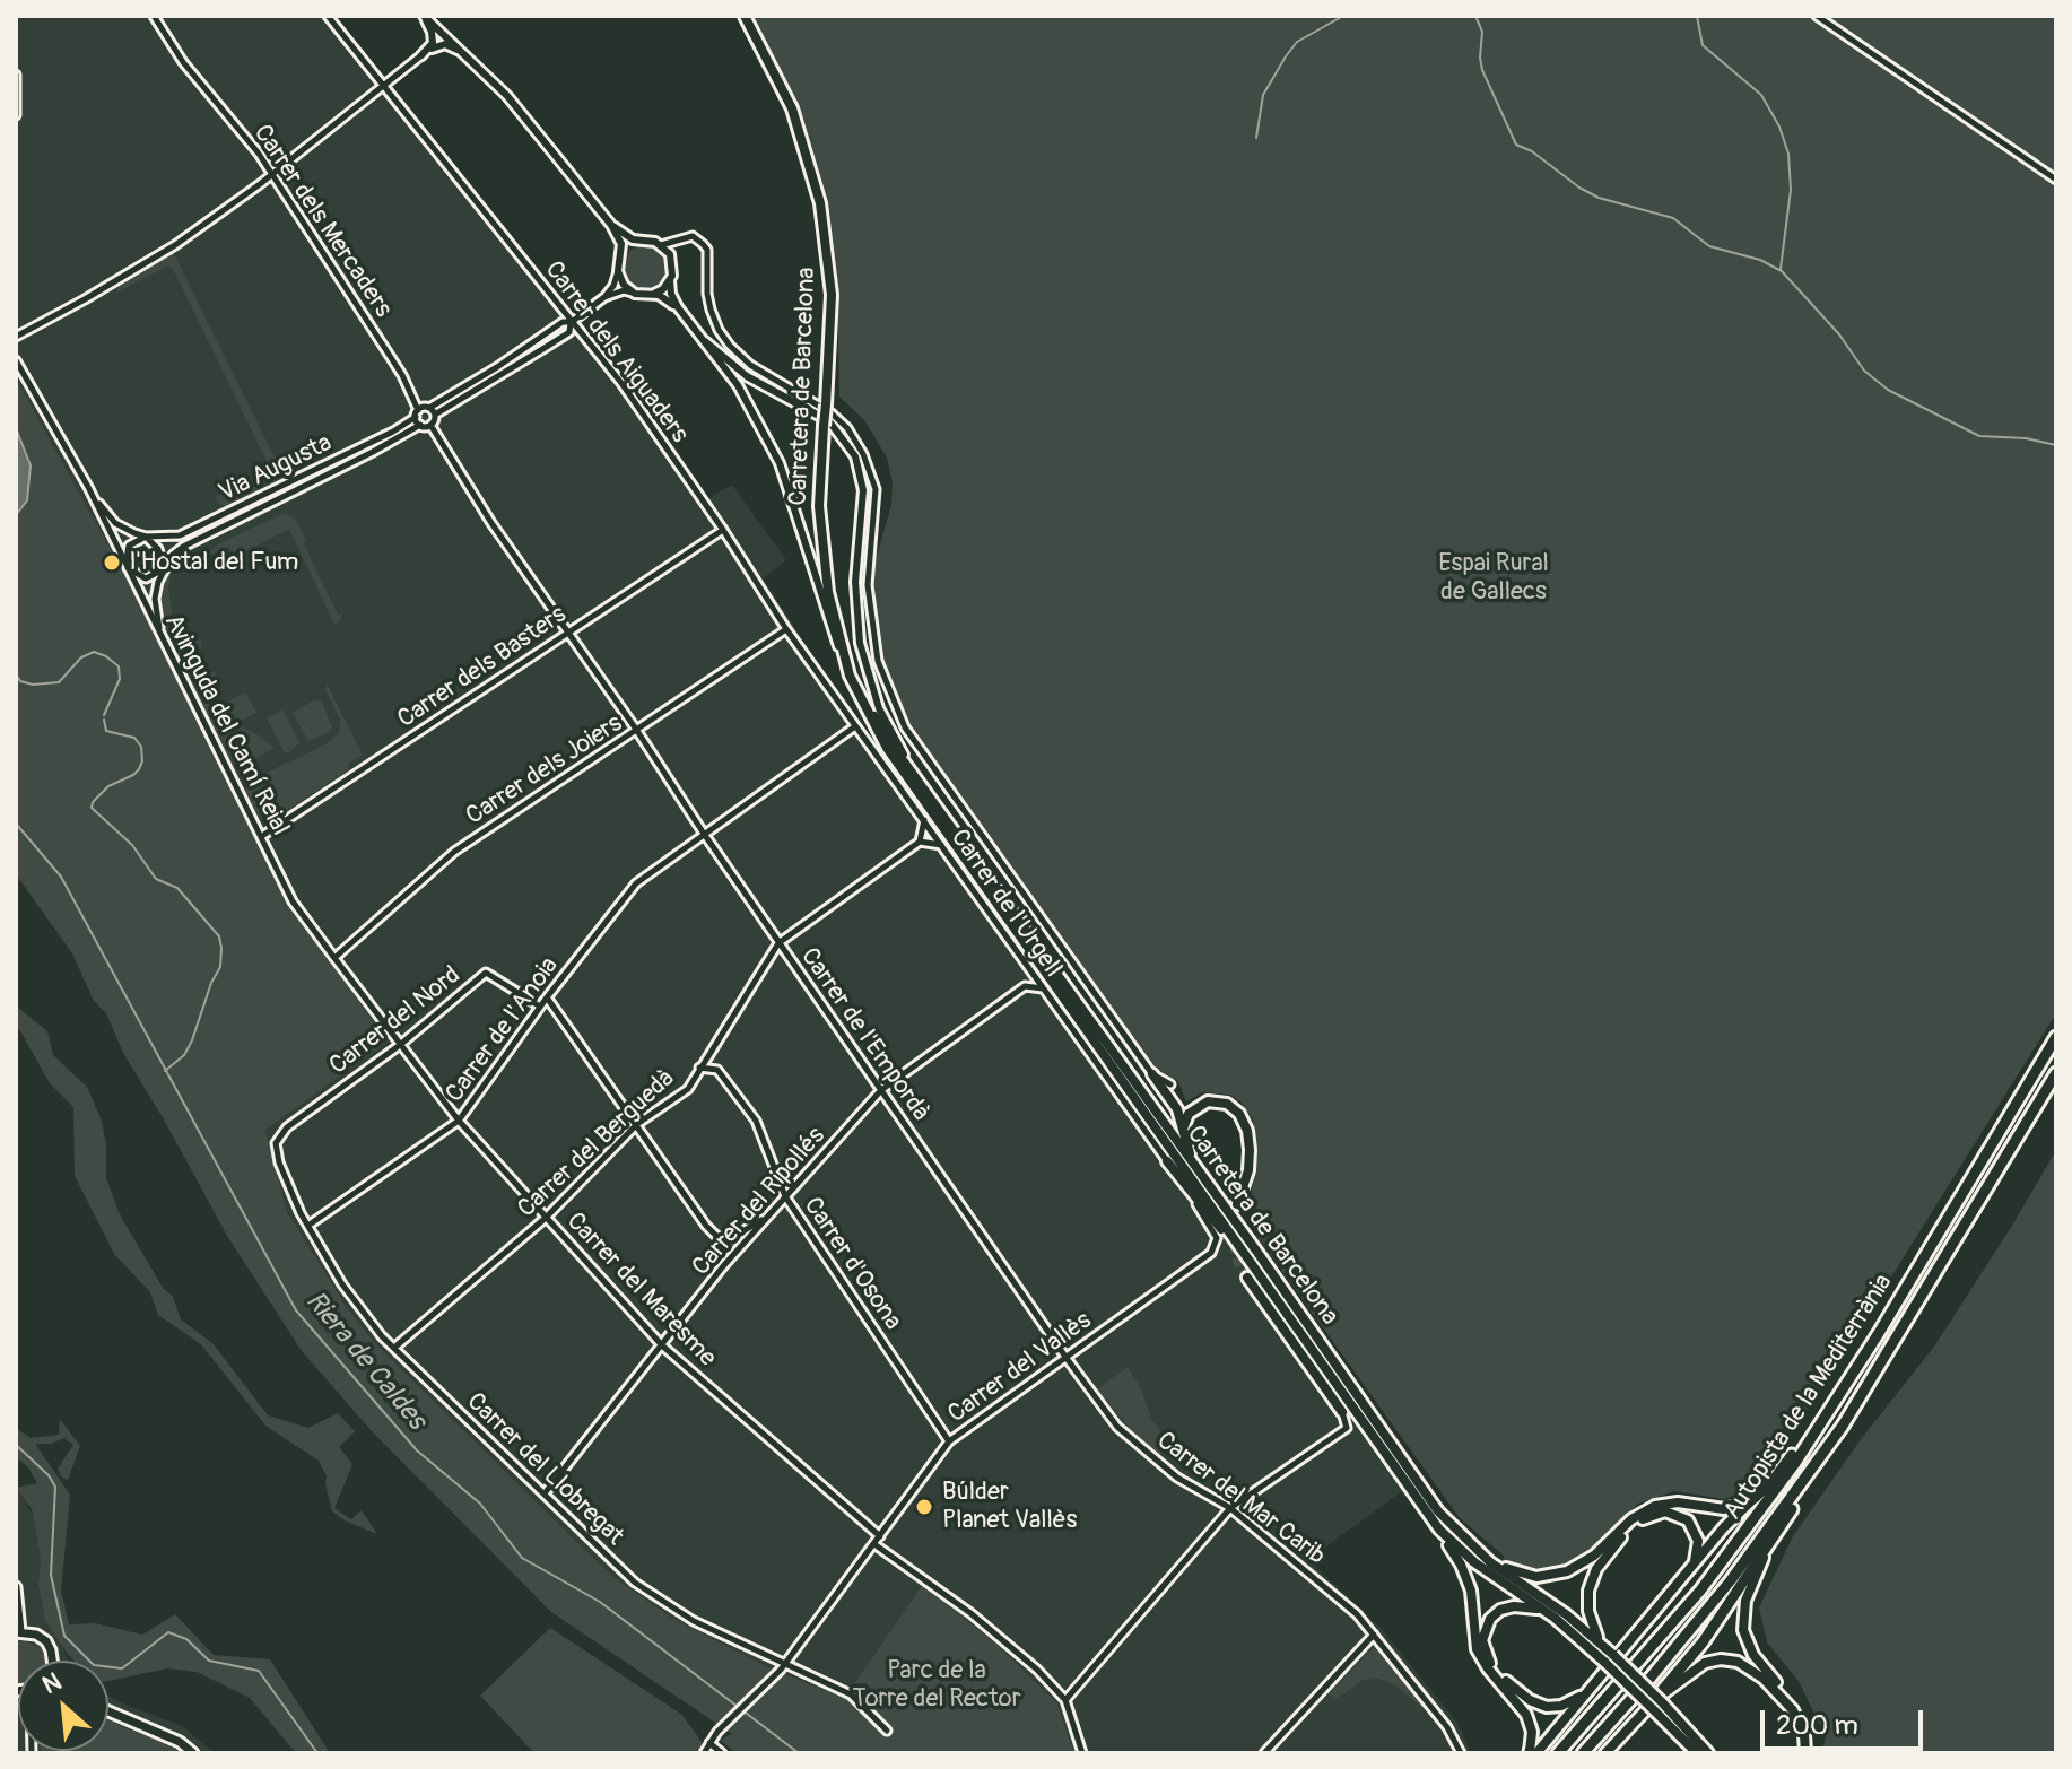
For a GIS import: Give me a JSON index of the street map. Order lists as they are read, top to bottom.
{
  "streets": {
    "highway": ["Carretera de Barcelona", "Autopista de la Mediterrània"],
    "street": [
      "Carrer dels Mercaders",
      "Carrer dels Aiguaders",
      "Via Augusta",
      "Carrer dels Basters",
      "Avinguda del Camí Reial",
      "Carrer dels Joiers",
      "Carrer de l'Urgell",
      "Carrer del Nord",
      "Carrer de l'Anoia",
      "Carrer de l'Empordà",
      "Carrer del Berguedà",
      "Carrer del Ripollés",
      "Carrer d'Osona",
      "Carrer del Maresme",
      "Carrer del Vallès",
      "Carrer del Llobregat",
      "Carrer del Mar Carib"
    ]
  },
  "crossings": [
    ["Carrer dels Mercaders", "Via Augusta"],
    ["Carrer dels Aiguaders", "Carrer dels Basters"],
    ["Carrer dels Aiguaders", "Carrer dels Joiers"],
    ["Carrer dels Aiguaders", "Carrer de l'Urgell"],
    ["Via Augusta", "Avinguda del Camí Reial"],
    ["Carrer dels Basters", "Avinguda del Camí Reial"],
    ["Avinguda del Camí Reial", "Carrer dels Joiers"],
    ["Avinguda del Camí Reial", "Carrer del Nord"],
    ["Avinguda del Camí Reial", "Carrer del Maresme"],
    ["Carrer dels Joiers", "Carrer de l'Empordà"],
    ["Carrer de l'Urgell", "Carrer del Ripollés"],
    ["Carrer de l'Urgell", "Carrer del Vallès"],
    ["Carrer del Nord", "Carrer de l'Anoia"],
    ["Carrer del Nord", "Carrer del Maresme"],
    ["Carrer del Nord", "Carrer del Llobregat"],
    ["Carrer de l'Anoia", "Carrer de l'Empordà"],
    ["Carrer de l'Anoia", "Carrer del Maresme"],
    ["Carrer de l'Anoia", "Carrer del Llobregat"],
    ["Carrer de l'Empordà", "Carrer del Berguedà"],
    ["Carrer de l'Empordà", "Carrer del Ripollés"],
    ["Carrer de l'Empordà", "Carrer del Vallès"],
    ["Carrer de l'Empordà", "Carrer del Mar Carib"],
    ["Carrer del Berguedà", "Carrer d'Osona"],
    ["Carrer del Berguedà", "Carrer del Maresme"],
    ["Carrer del Berguedà", "Carrer del Llobregat"],
    ["Carrer del Ripollés", "Carrer d'Osona"],
    ["Carrer del Ripollés", "Carrer del Maresme"],
    ["Carrer del Ripollés", "Carrer del Llobregat"],
    ["Carrer d'Osona", "Carrer del Vallès"],
    ["Carrer del Maresme", "Carrer del Vallès"],
    ["Carrer del Vallès", "Carrer del Llobregat"],
    ["Carrer del Vallès", "Carrer del Mar Carib"]
  ],
  "water": ["Riera de Caldes"],
  "parks": ["Espai Rural de Gallecs", "Parc de la Torre del Rector"],
  "places": ["l'Hostal del Fum", "Búlder Planet Vallès"],
  "scale_bar": "200 m",
  "north": "top left"
}
